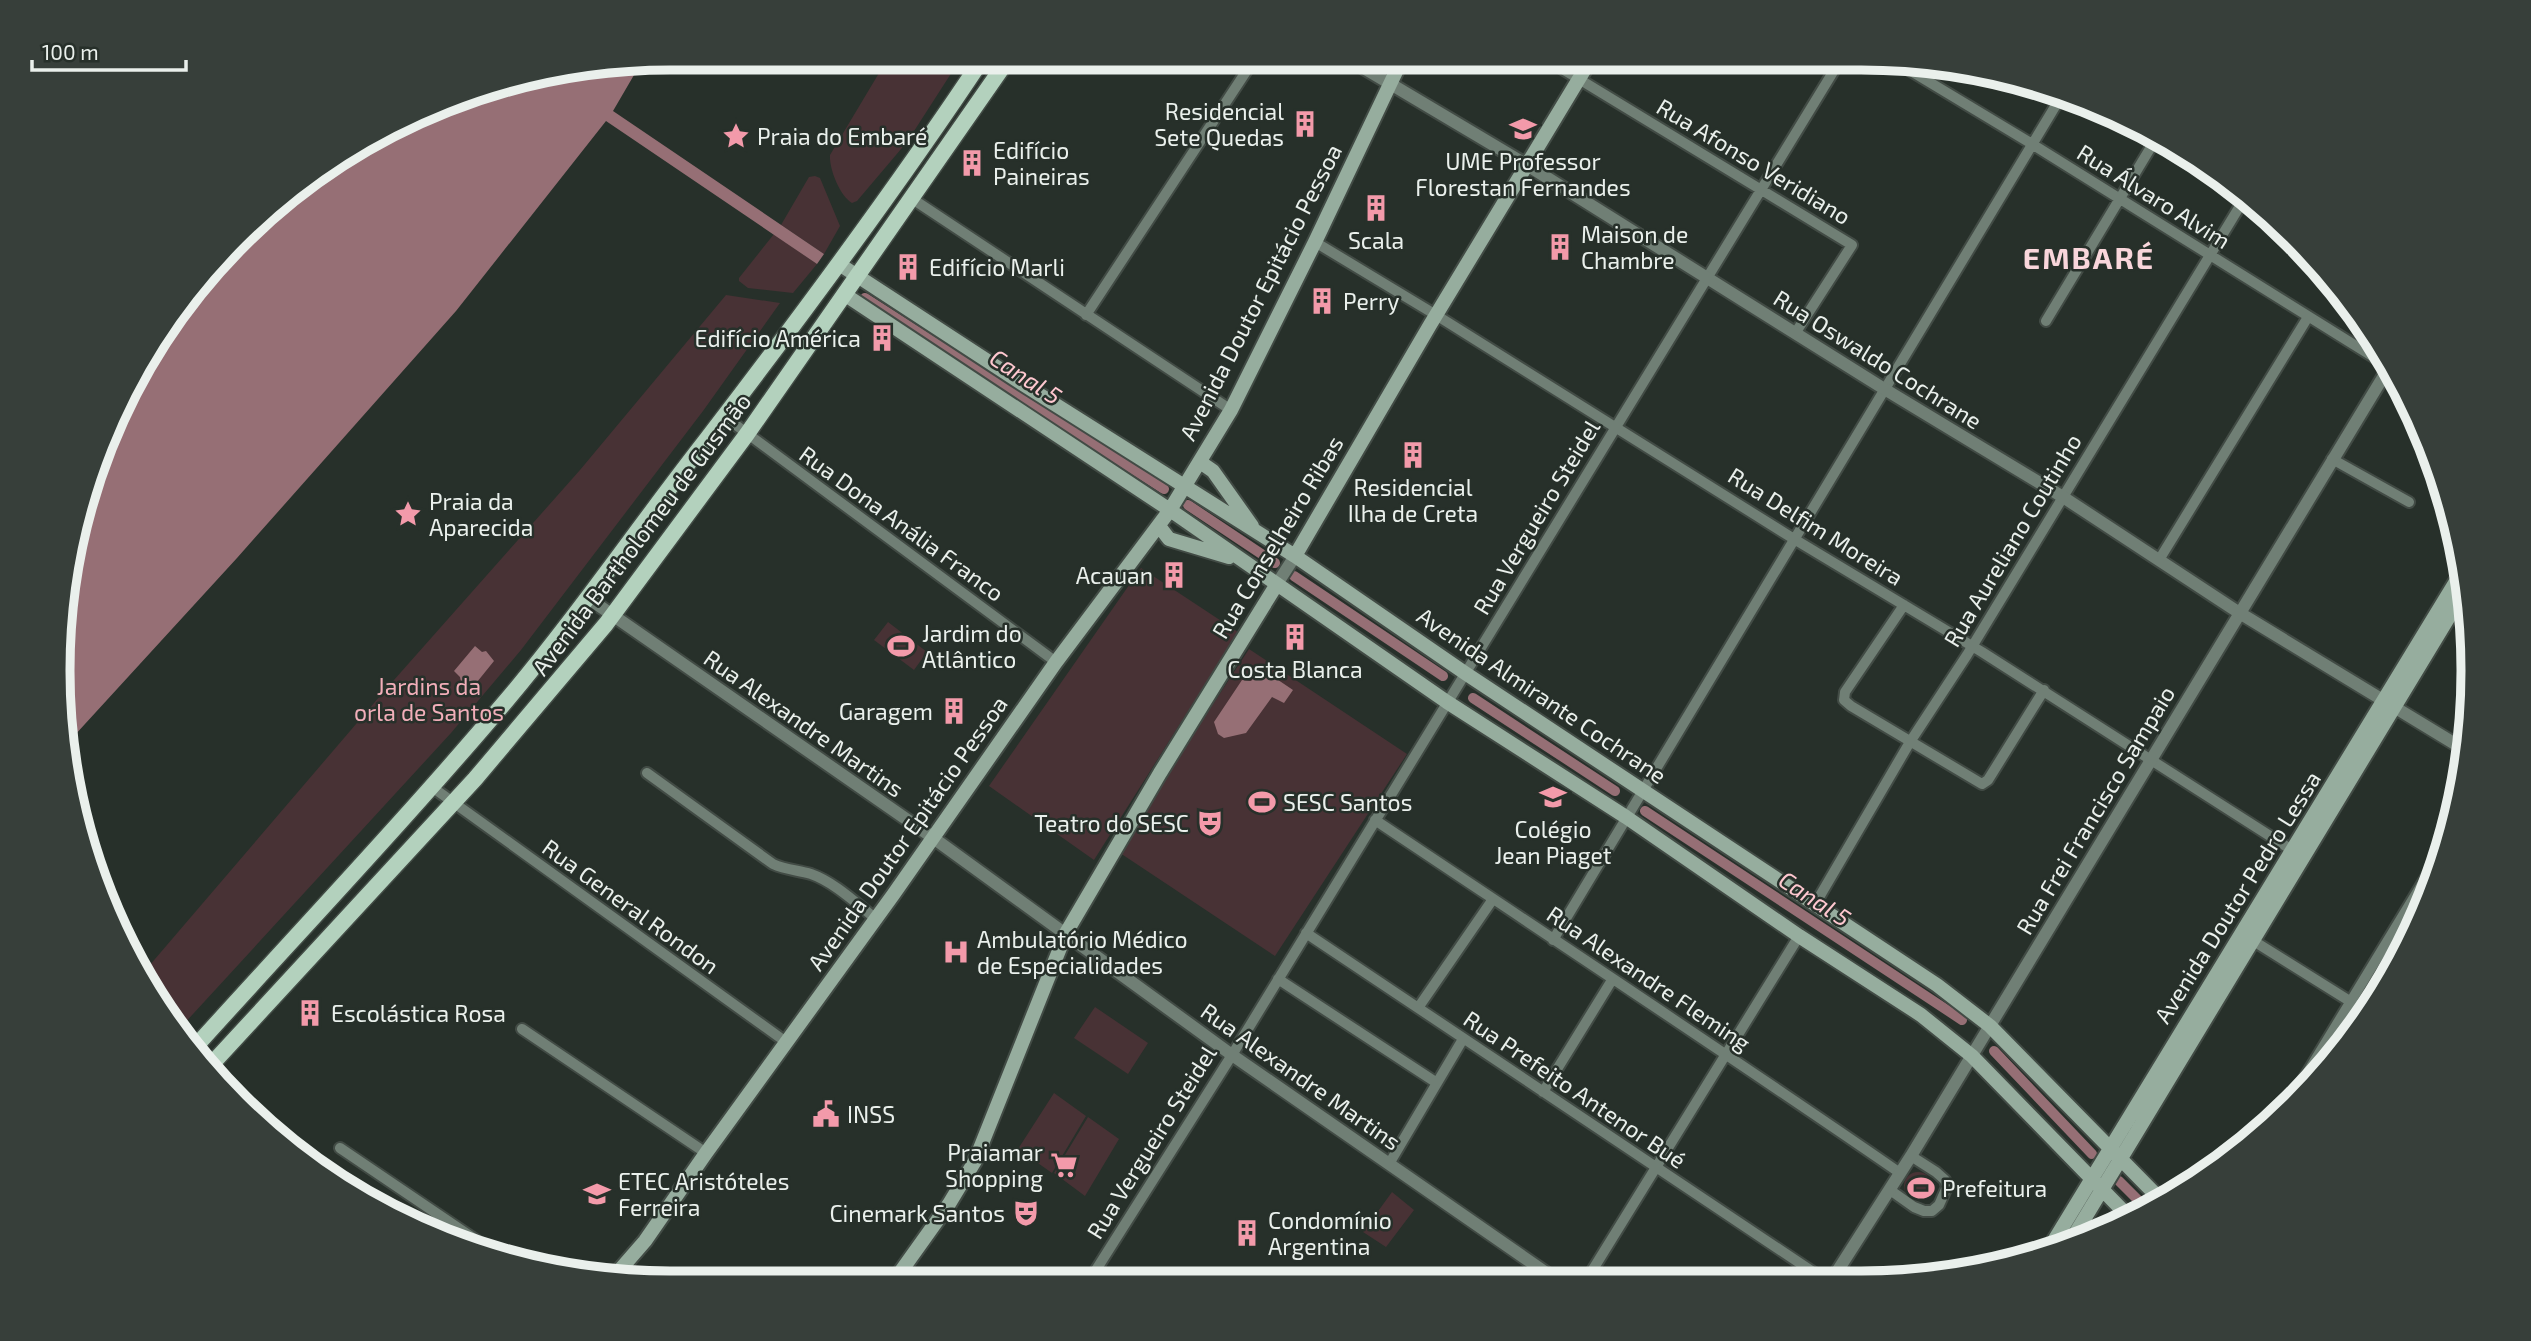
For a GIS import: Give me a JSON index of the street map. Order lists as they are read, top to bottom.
{
  "streets": {
    "main road": [
      "Avenida Doutor Epitácio Pessoa",
      "Avenida Bartholomeu de Gusmão",
      "Rua Conselheiro Ribas",
      "Avenida Almirante Cochrane",
      "Avenida Doutor Pedro Lessa"
    ],
    "street": [
      "Rua Afonso Veridiano",
      "Rua Álvaro Alvim",
      "Rua Oswaldo Cochrane",
      "Rua Vergueiro Steidel",
      "Rua Dona Anália Franco",
      "Rua Delfim Moreira",
      "Rua Aureliano Coutinho",
      "Rua Alexandre Martins",
      "Rua Frei Francisco Sampaio",
      "Rua General Rondon",
      "Rua Alexandre Fleming",
      "Rua Prefeito Antenor Bué"
    ]
  },
  "crossings": [
    ["Rua Afonso Veridiano", "Rua Oswaldo Cochrane"],
    ["Rua Afonso Veridiano", "Rua Vergueiro Steidel"],
    ["Rua Afonso Veridiano", "Rua Conselheiro Ribas"],
    ["Rua Álvaro Alvim", "Rua Aureliano Coutinho"],
    ["Avenida Doutor Epitácio Pessoa", "Rua Oswaldo Cochrane"],
    ["Avenida Doutor Epitácio Pessoa", "Rua Dona Anália Franco"],
    ["Avenida Doutor Epitácio Pessoa", "Rua Delfim Moreira"],
    ["Avenida Doutor Epitácio Pessoa", "Avenida Almirante Cochrane"],
    ["Avenida Doutor Epitácio Pessoa", "Rua Alexandre Martins"],
    ["Avenida Doutor Epitácio Pessoa", "Rua General Rondon"],
    ["Rua Oswaldo Cochrane", "Rua Vergueiro Steidel"],
    ["Rua Oswaldo Cochrane", "Rua Conselheiro Ribas"],
    ["Rua Oswaldo Cochrane", "Rua Aureliano Coutinho"],
    ["Rua Oswaldo Cochrane", "Rua Frei Francisco Sampaio"],
    ["Rua Oswaldo Cochrane", "Avenida Doutor Pedro Lessa"],
    ["Rua Vergueiro Steidel", "Rua Delfim Moreira"],
    ["Rua Vergueiro Steidel", "Avenida Almirante Cochrane"],
    ["Rua Vergueiro Steidel", "Rua Alexandre Martins"],
    ["Rua Vergueiro Steidel", "Rua Alexandre Fleming"],
    ["Rua Vergueiro Steidel", "Rua Prefeito Antenor Bué"],
    ["Rua Dona Anália Franco", "Avenida Bartholomeu de Gusmão"],
    ["Rua Delfim Moreira", "Rua Conselheiro Ribas"],
    ["Rua Delfim Moreira", "Rua Aureliano Coutinho"],
    ["Rua Delfim Moreira", "Rua Frei Francisco Sampaio"],
    ["Rua Delfim Moreira", "Avenida Doutor Pedro Lessa"],
    ["Avenida Bartholomeu de Gusmão", "Avenida Almirante Cochrane"],
    ["Avenida Bartholomeu de Gusmão", "Rua Alexandre Martins"],
    ["Avenida Bartholomeu de Gusmão", "Rua General Rondon"],
    ["Rua Conselheiro Ribas", "Avenida Almirante Cochrane"],
    ["Rua Conselheiro Ribas", "Rua Alexandre Martins"],
    ["Rua Aureliano Coutinho", "Avenida Almirante Cochrane"],
    ["Avenida Almirante Cochrane", "Rua Frei Francisco Sampaio"],
    ["Avenida Almirante Cochrane", "Avenida Doutor Pedro Lessa"],
    ["Rua Frei Francisco Sampaio", "Rua Alexandre Fleming"]
  ],
  "districts": ["EMBARÉ"],
  "water": ["Canal 5"],
  "parks": ["Jardins da orla de Santos"],
  "places": {
    "building": [
      "Residencial Sete Quedas",
      "Edifício Paineiras",
      "Scala",
      "Maison de Chambre",
      "Edifício Marli",
      "Perry",
      "Edifício América",
      "Residencial Ilha de Creta",
      "Acauan",
      "Costa Blanca",
      "Garagem",
      "Escolástica Rosa",
      "Condomínio Argentina"
    ],
    "school or university": ["UME Professor Florestan Fernandes", "Colégio Jean Piaget", "ETEC Aristóteles Ferreira"],
    "place": ["Praia do Embaré", "Praia da Aparecida"],
    "sports": ["Jardim do Atlântico", "SESC Santos", "Prefeitura"],
    "theatre": ["Teatro do SESC", "Cinemark Santos"],
    "hospital": ["Ambulatório Médico de Especialidades"],
    "public building": ["INSS"],
    "supermarket": ["Praiamar Shopping"]
  },
  "scale_bar": "100 m"
}
